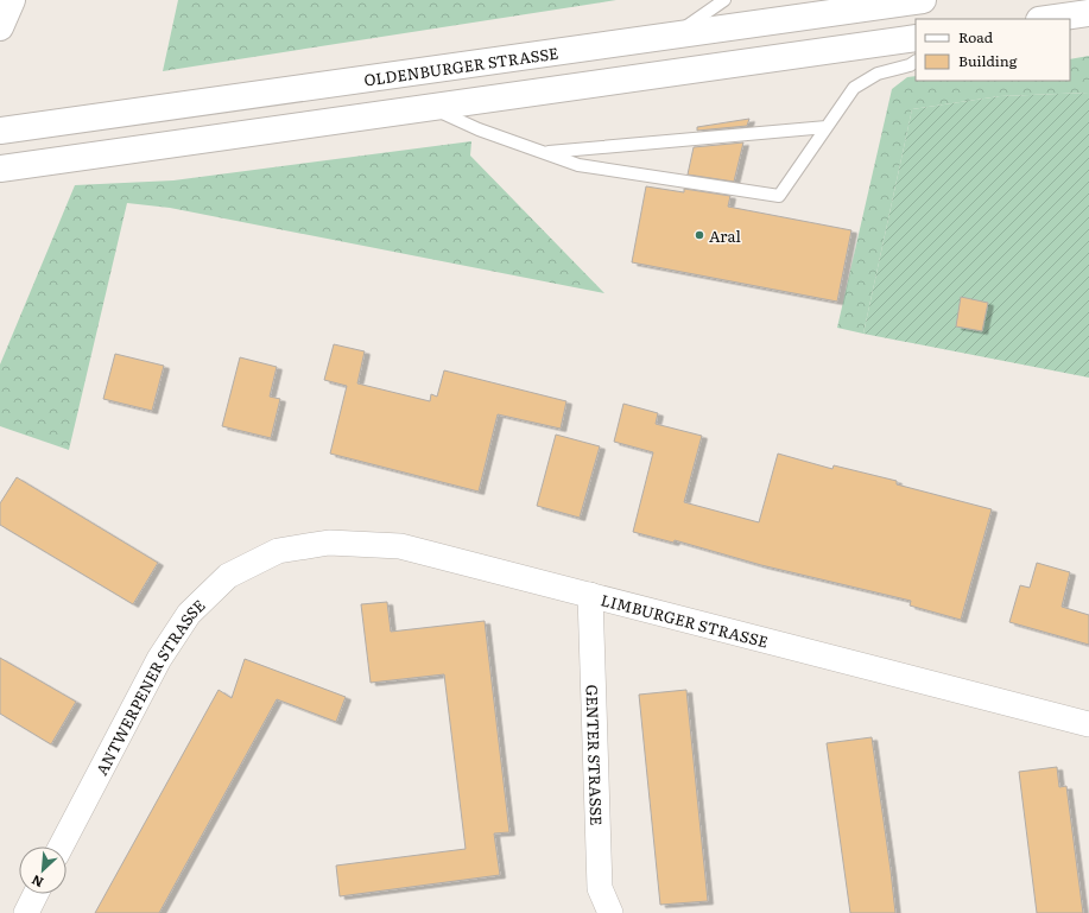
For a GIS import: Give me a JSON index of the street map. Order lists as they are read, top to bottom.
{
  "streets": {
    "main road": ["OLDENBURGER STRASSE"],
    "street": ["LIMBURGER STRASSE", "ANTWERPENER STRASSE", "GENTER STRASSE"]
  },
  "crossings": [
    ["LIMBURGER STRASSE", "ANTWERPENER STRASSE"],
    ["LIMBURGER STRASSE", "GENTER STRASSE"]
  ],
  "places": ["Aral"],
  "legend": ["Road", "Building"],
  "north": "bottom left"
}
